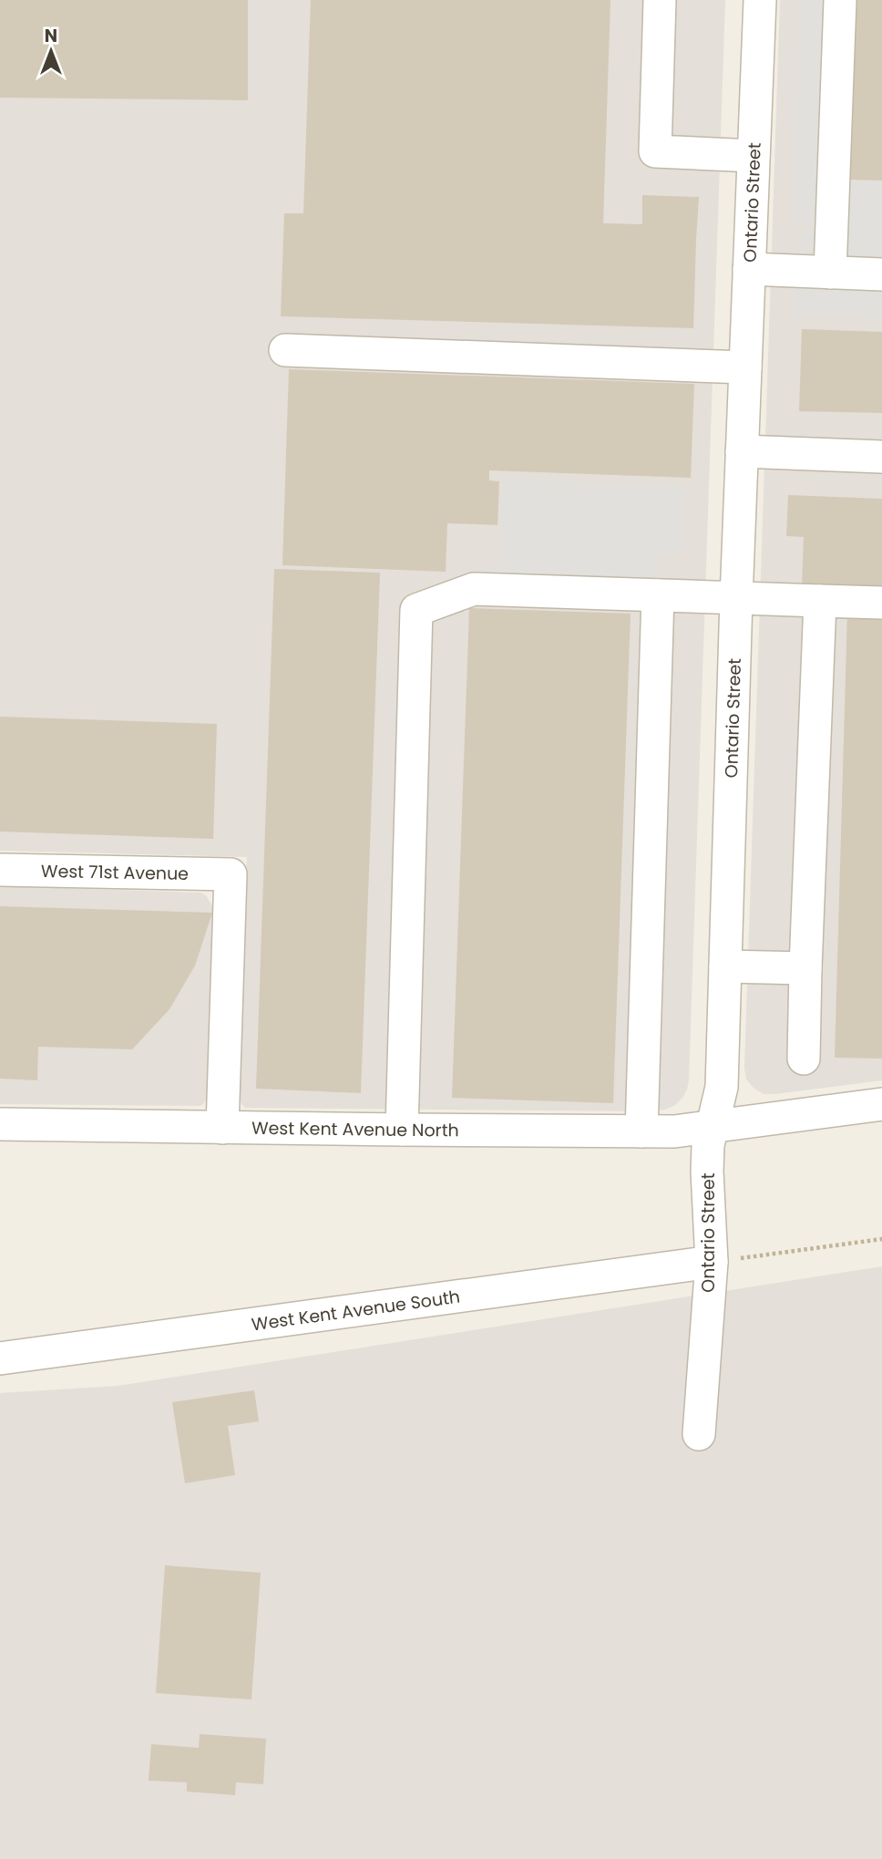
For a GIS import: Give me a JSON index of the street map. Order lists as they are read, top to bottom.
{
  "streets": {
    "street": [
      "Ontario Street",
      "West 71st Avenue",
      "West Kent Avenue North",
      "West Kent Avenue South"
    ]
  },
  "crossings": [
    ["Ontario Street", "West Kent Avenue North"],
    ["Ontario Street", "West Kent Avenue South"],
    ["West 71st Avenue", "West Kent Avenue North"]
  ],
  "north": "top"
}
